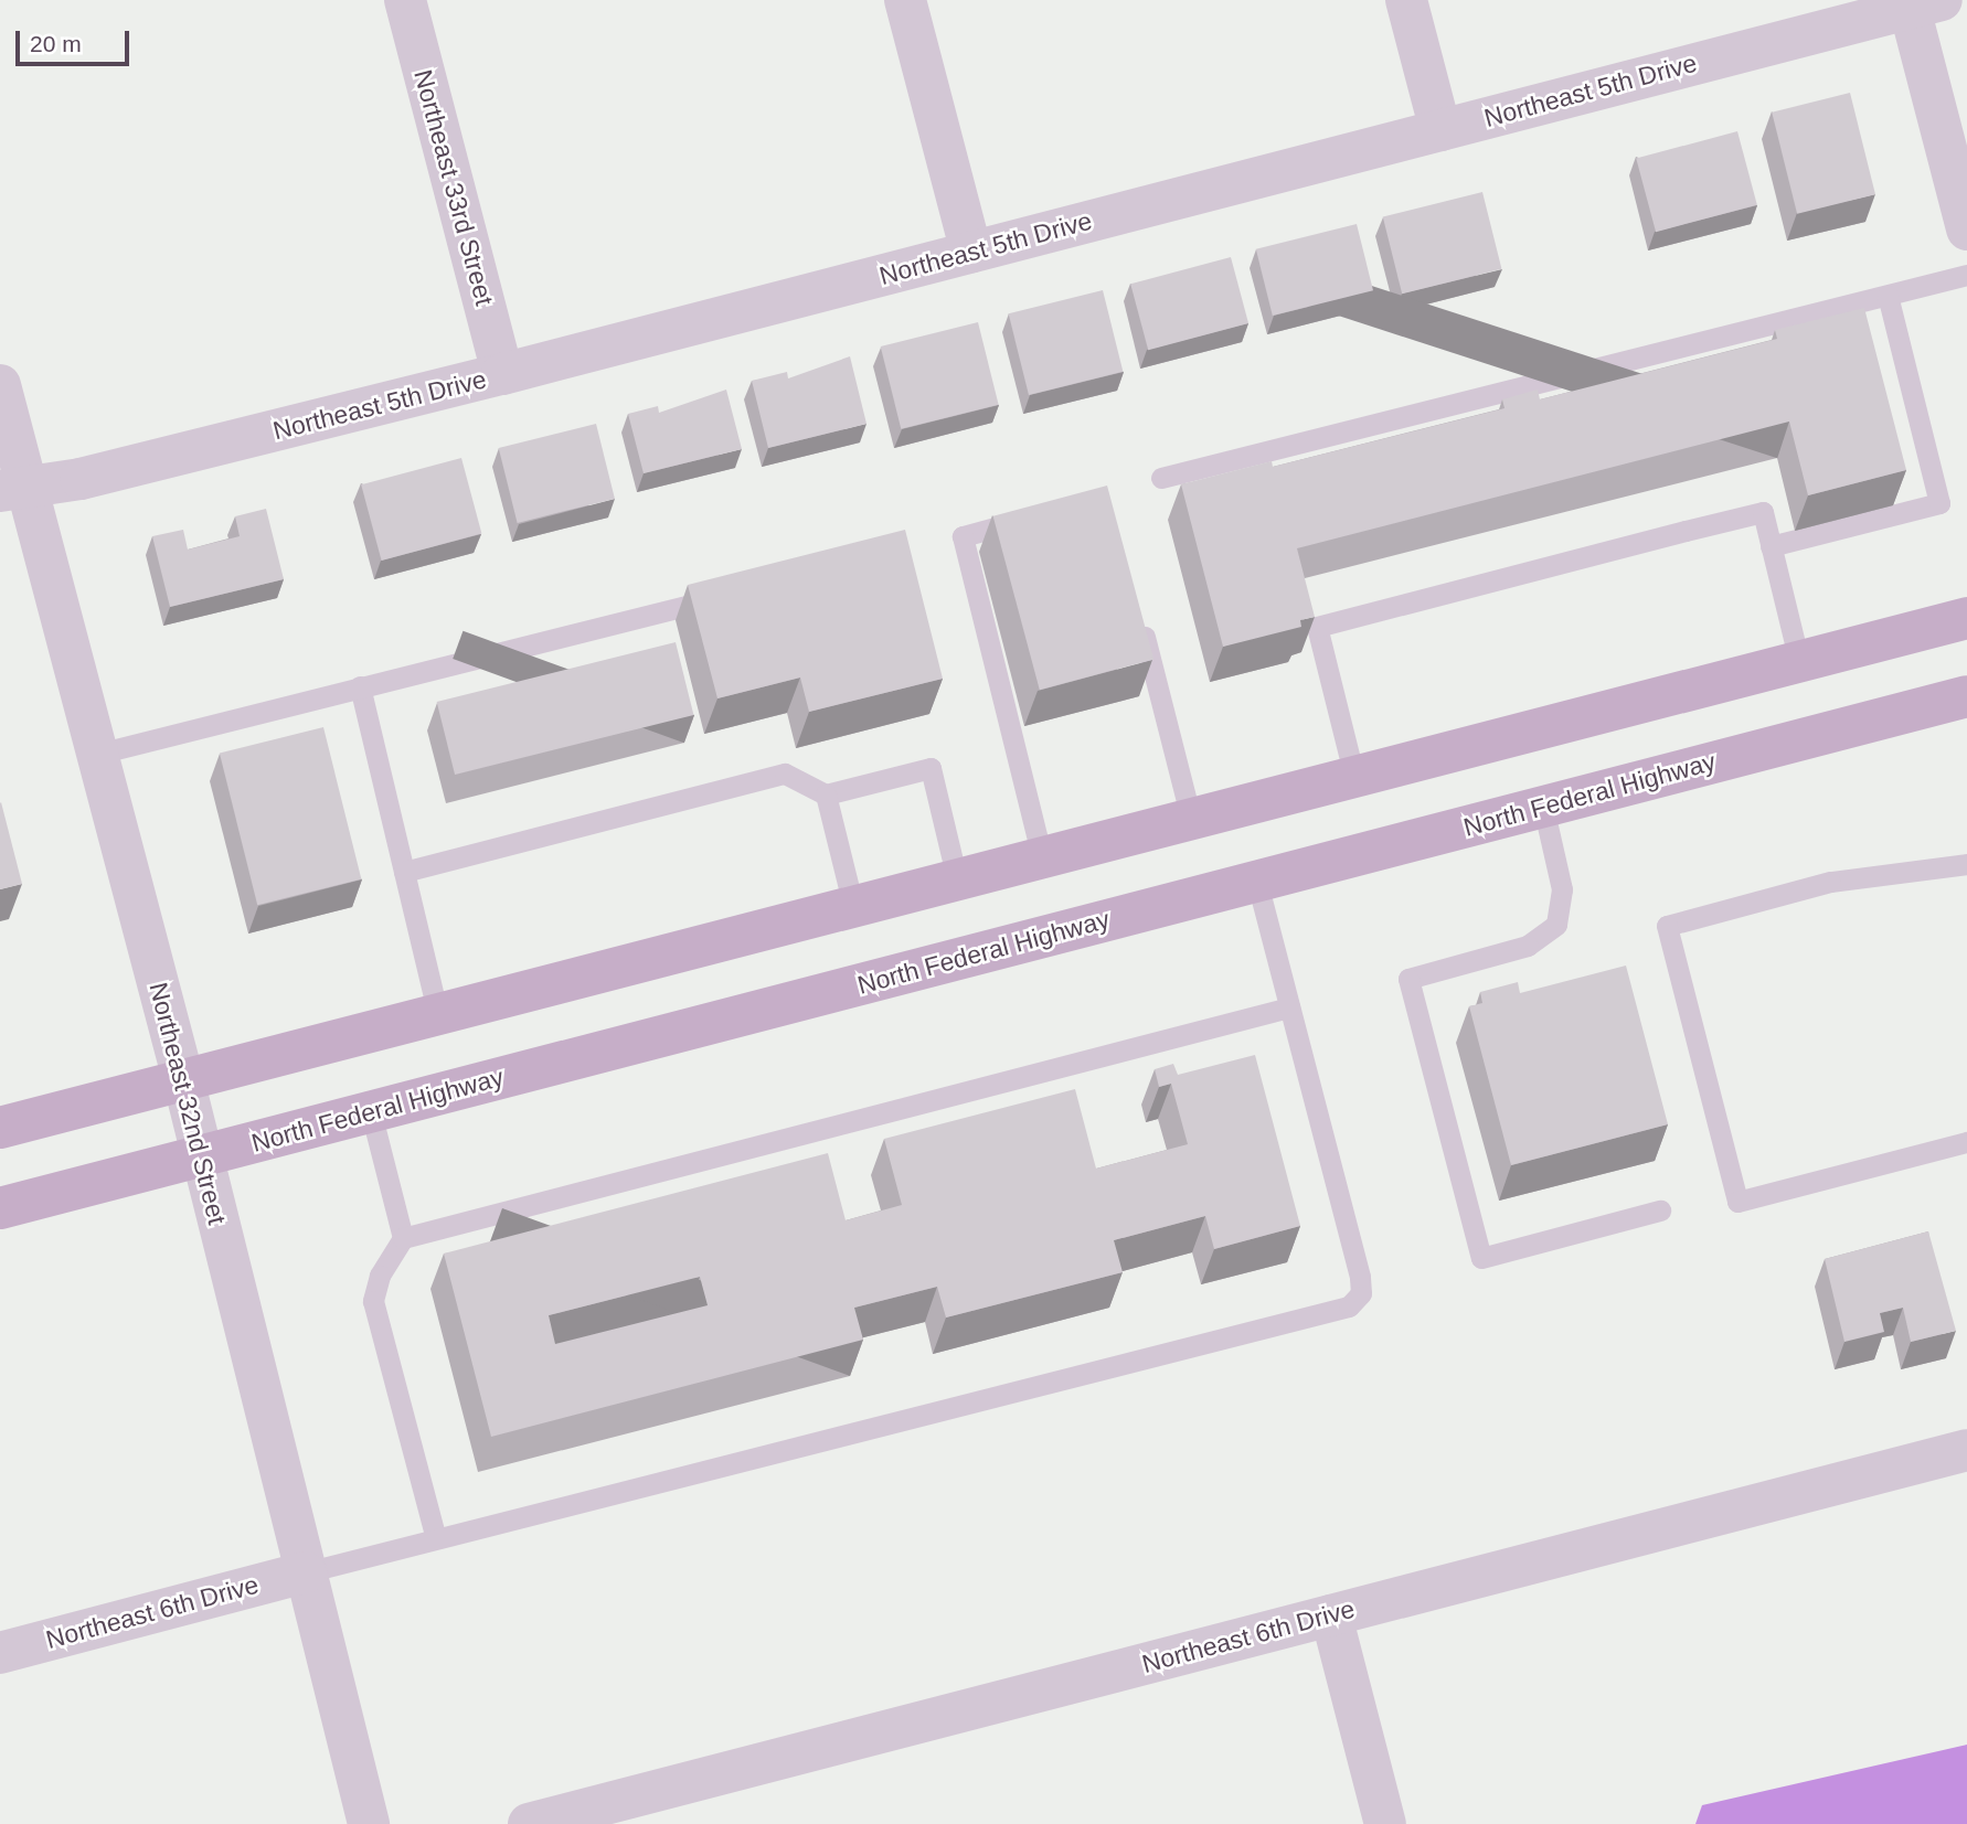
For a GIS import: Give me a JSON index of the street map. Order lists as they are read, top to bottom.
{
  "streets": {
    "main road": ["North Federal Highway"],
    "street": [
      "Northeast 5th Drive",
      "Northeast 33rd Street",
      "Northeast 32nd Street",
      "Northeast 6th Drive"
    ]
  },
  "crossings": [
    ["Northeast 5th Drive", "Northeast 33rd Street"],
    ["Northeast 5th Drive", "Northeast 32nd Street"],
    ["North Federal Highway", "Northeast 32nd Street"],
    ["Northeast 32nd Street", "Northeast 6th Drive"]
  ],
  "scale_bar": "20 m"
}
